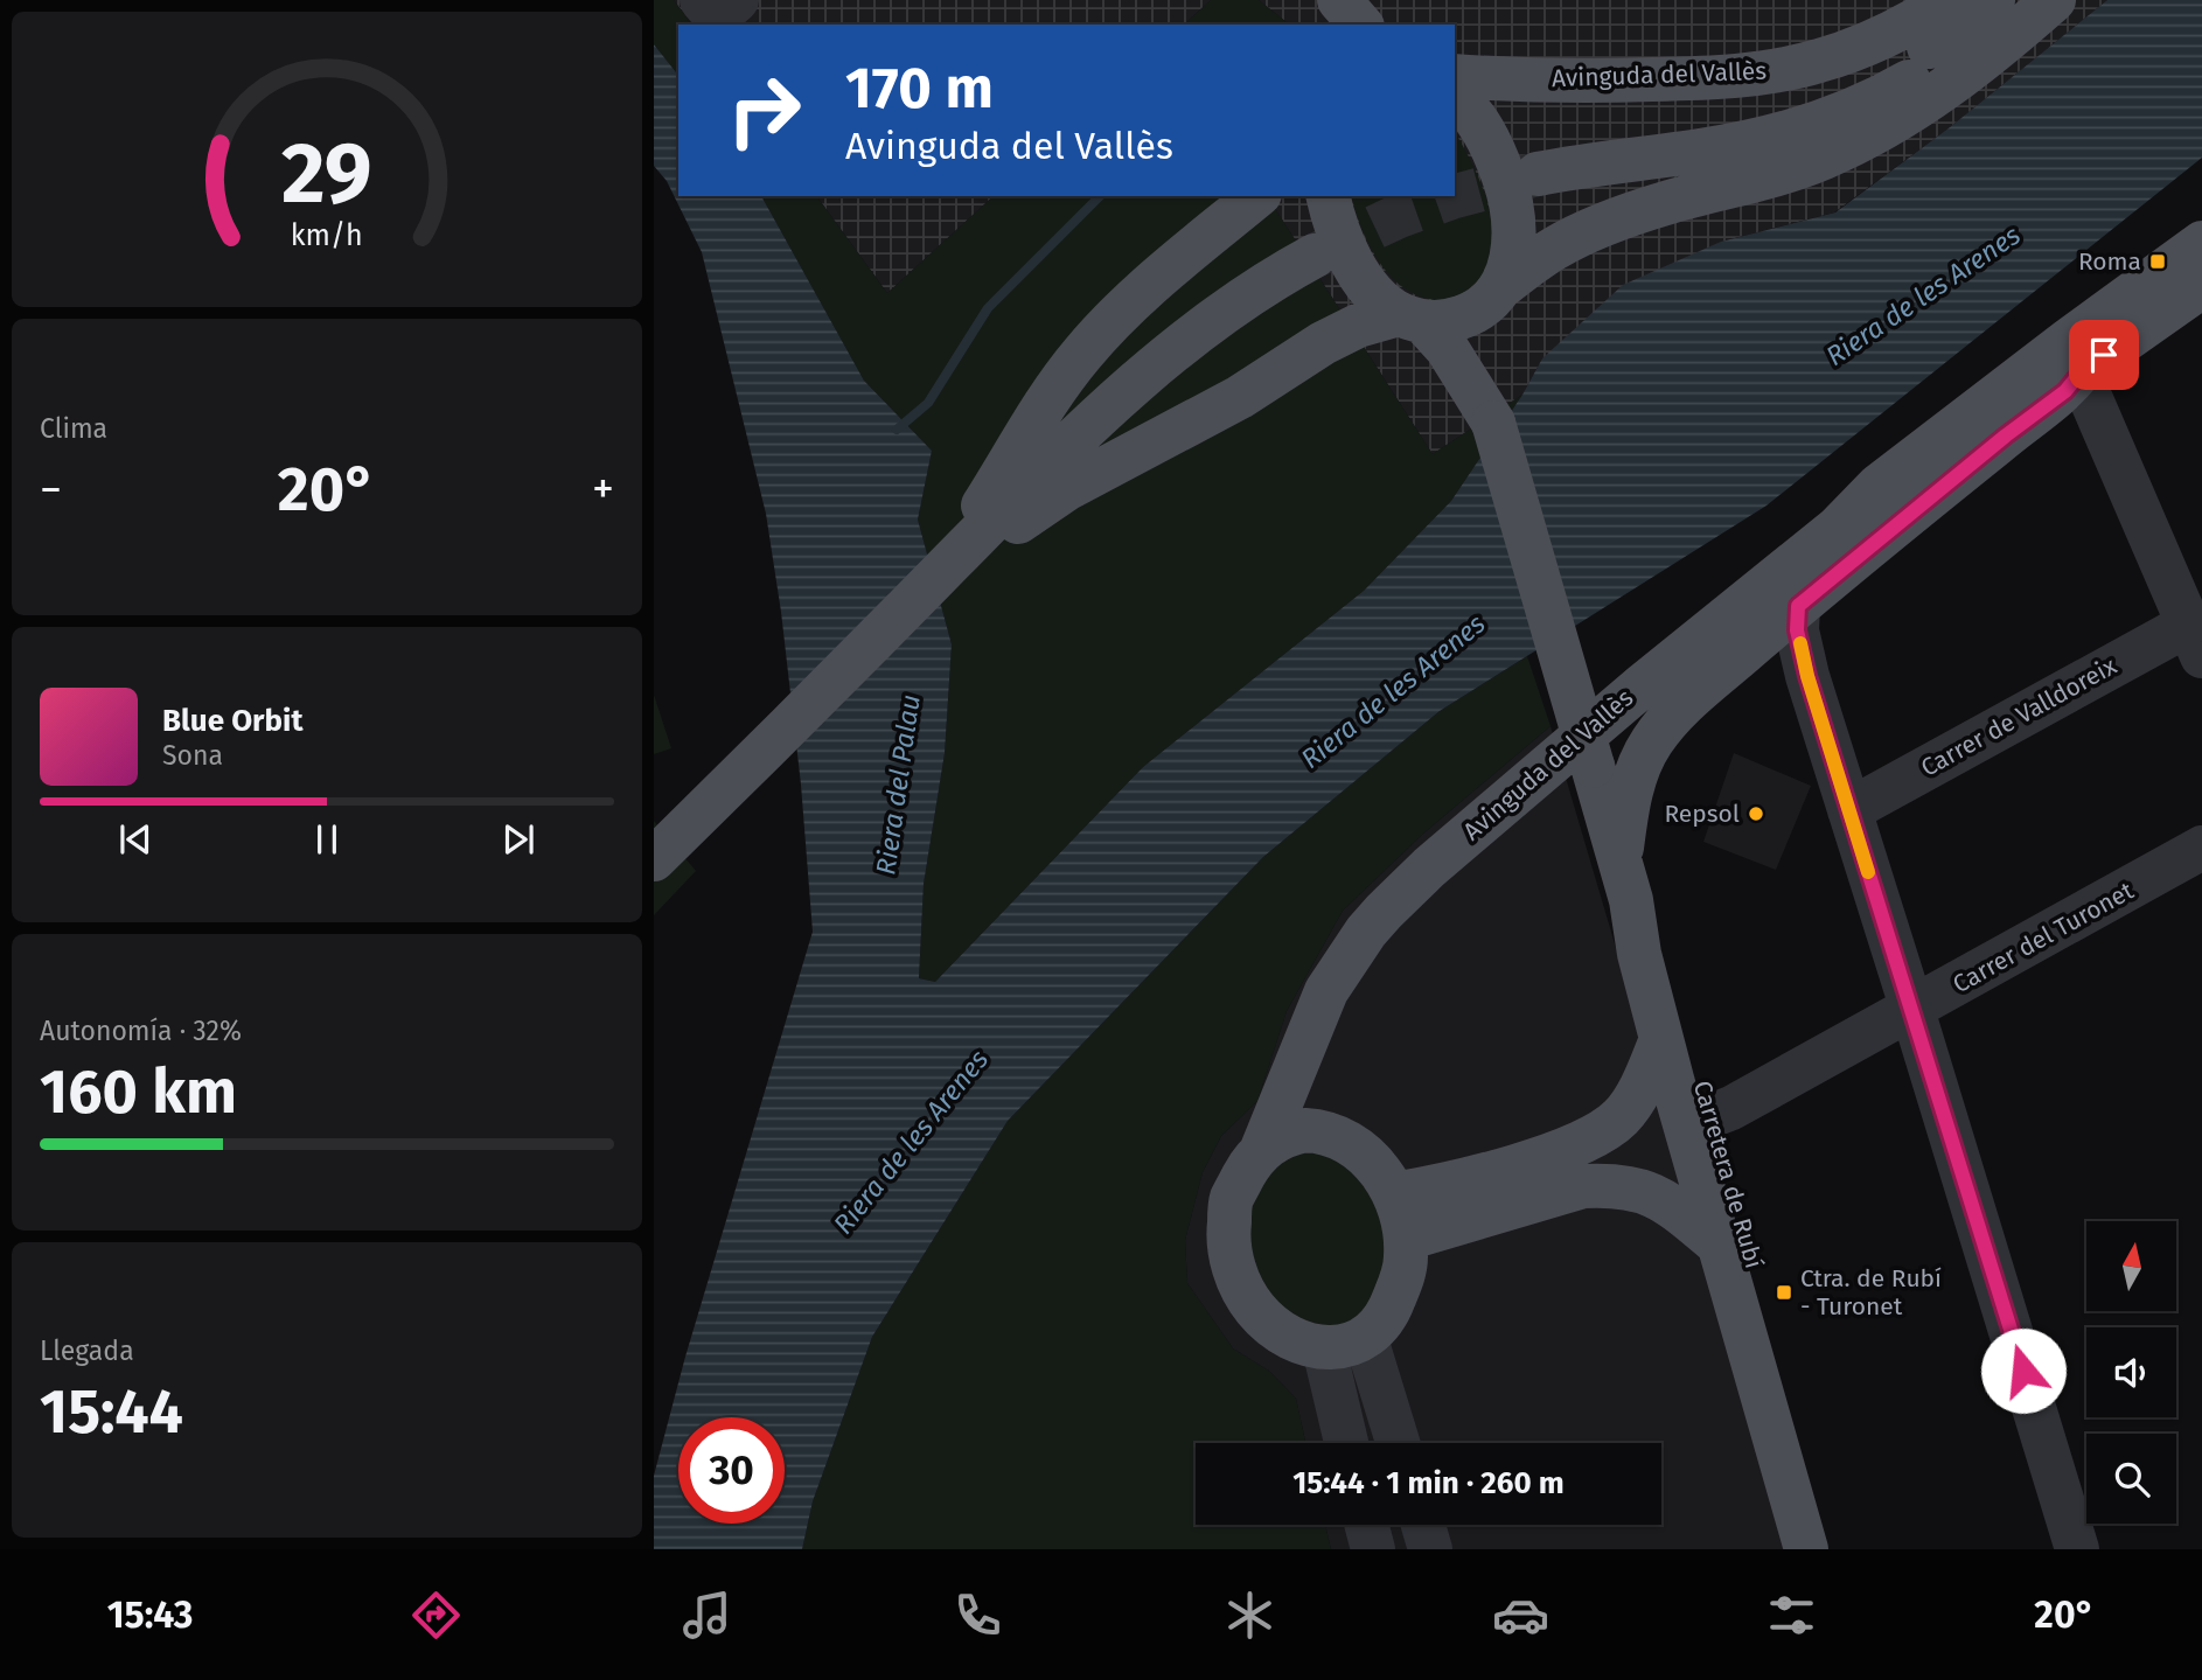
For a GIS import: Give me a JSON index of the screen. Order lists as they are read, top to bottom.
{
  "streets": {
    "main road": ["Avinguda del Vallès", "Carretera de Rubí"],
    "street": ["Carrer de Valldoreix", "Carrer del Turonet"]
  },
  "crossings": [
    ["Avinguda del Vallès", "Carretera de Rubí"],
    ["Carrer del Turonet", "Carretera de Rubí"]
  ],
  "water": ["Riera de les Arenes", "Riera del Palau"],
  "places": {
    "transit": ["Roma", "Ctra. de Rubí - Turonet"],
    "other": ["Repsol"]
  },
  "north": "top",
  "page": {
    "turn": ["170 m", "Avinguda del Vallès"],
    "tile": [
      "Clima",
      ["Autonomía · 32%", "160 km"],
      ["Llegada", "15:44"]
    ],
    "heat": ["−", "20°", "+"],
    "song": ["Blue Orbit", "Sona"],
    "limit": "30",
    "trip": "15:44 · 1 min · 260 m",
    "tabs": ["15:43", "20°"],
    "gauge": ["29", "km/h"]
  }
}
